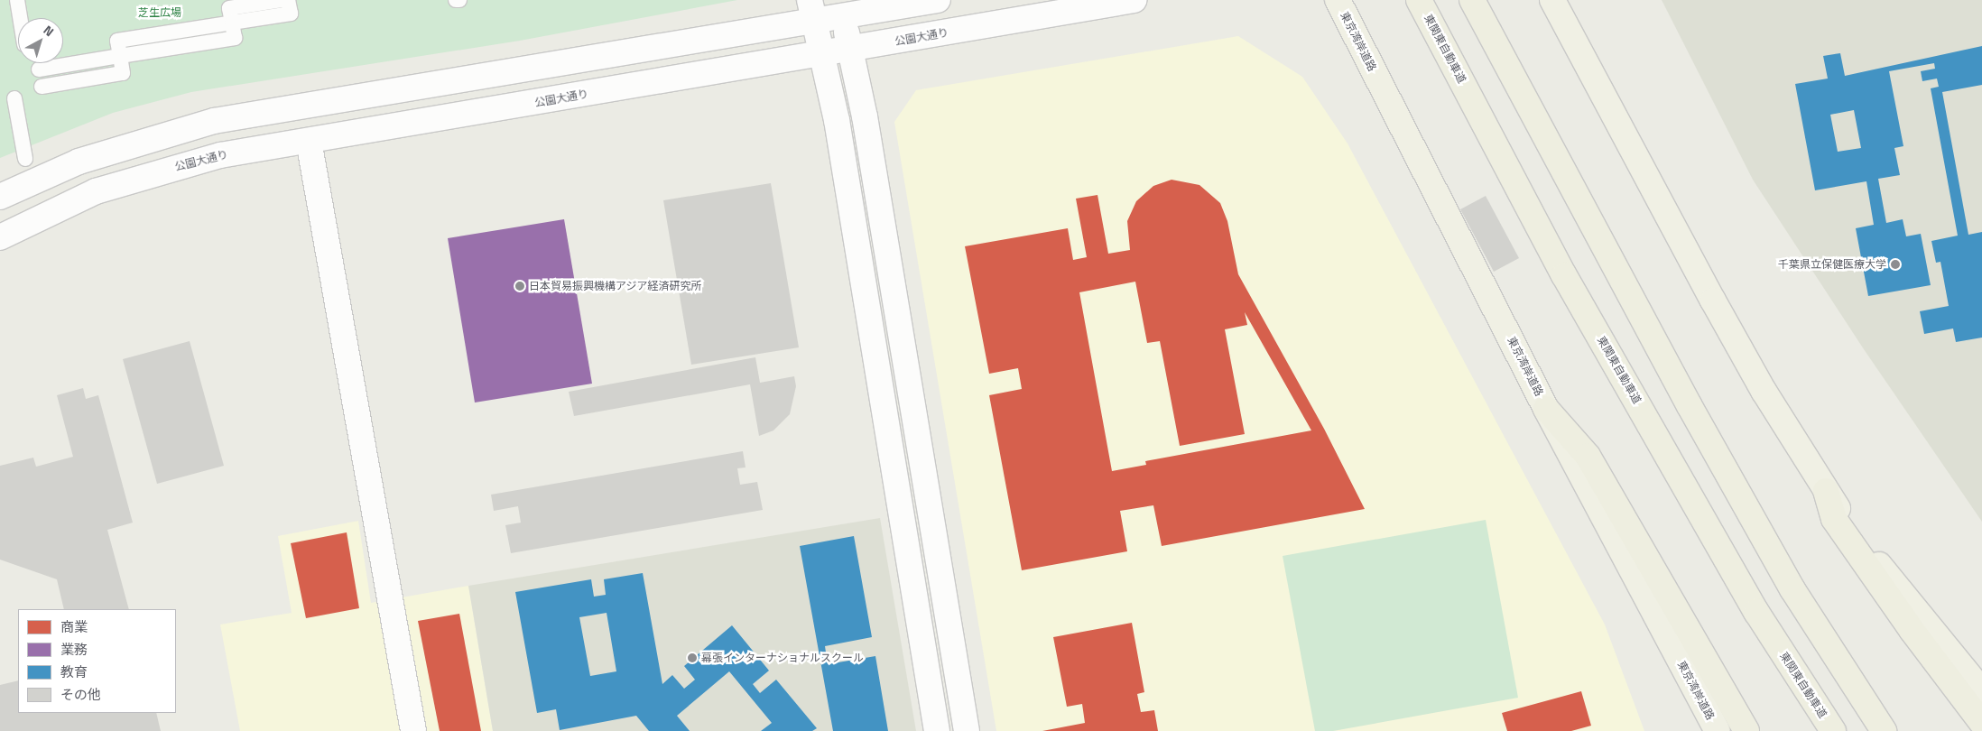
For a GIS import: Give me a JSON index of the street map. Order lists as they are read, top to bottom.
{
  "streets": {
    "highway": ["東京湾岸道路", "東関東自動車道"],
    "street": ["公園大通り"]
  },
  "parks": ["芝生広場"],
  "places": ["千葉県立保健医療大学", "日本貿易振興機構アジア経済研究所", "幕張インターナショナルスクール"],
  "legend": [
    "商業",
    "業務",
    "教育",
    "その他"
  ],
  "north": "top right"
}
